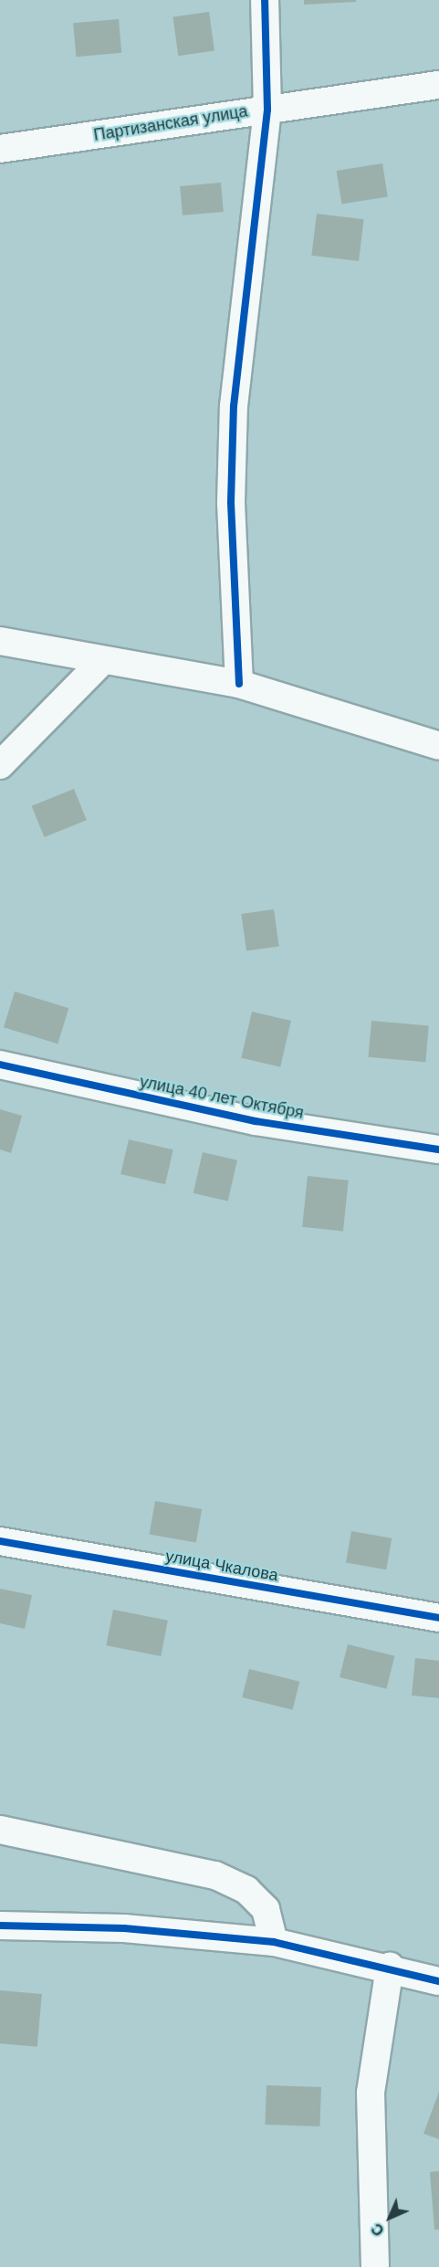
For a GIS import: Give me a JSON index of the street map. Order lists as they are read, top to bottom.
{
  "streets": {
    "street": ["Партизанская улица", "улица 40 лет Октября", "улица Чкалова"]
  },
  "north": "bottom left"
}
